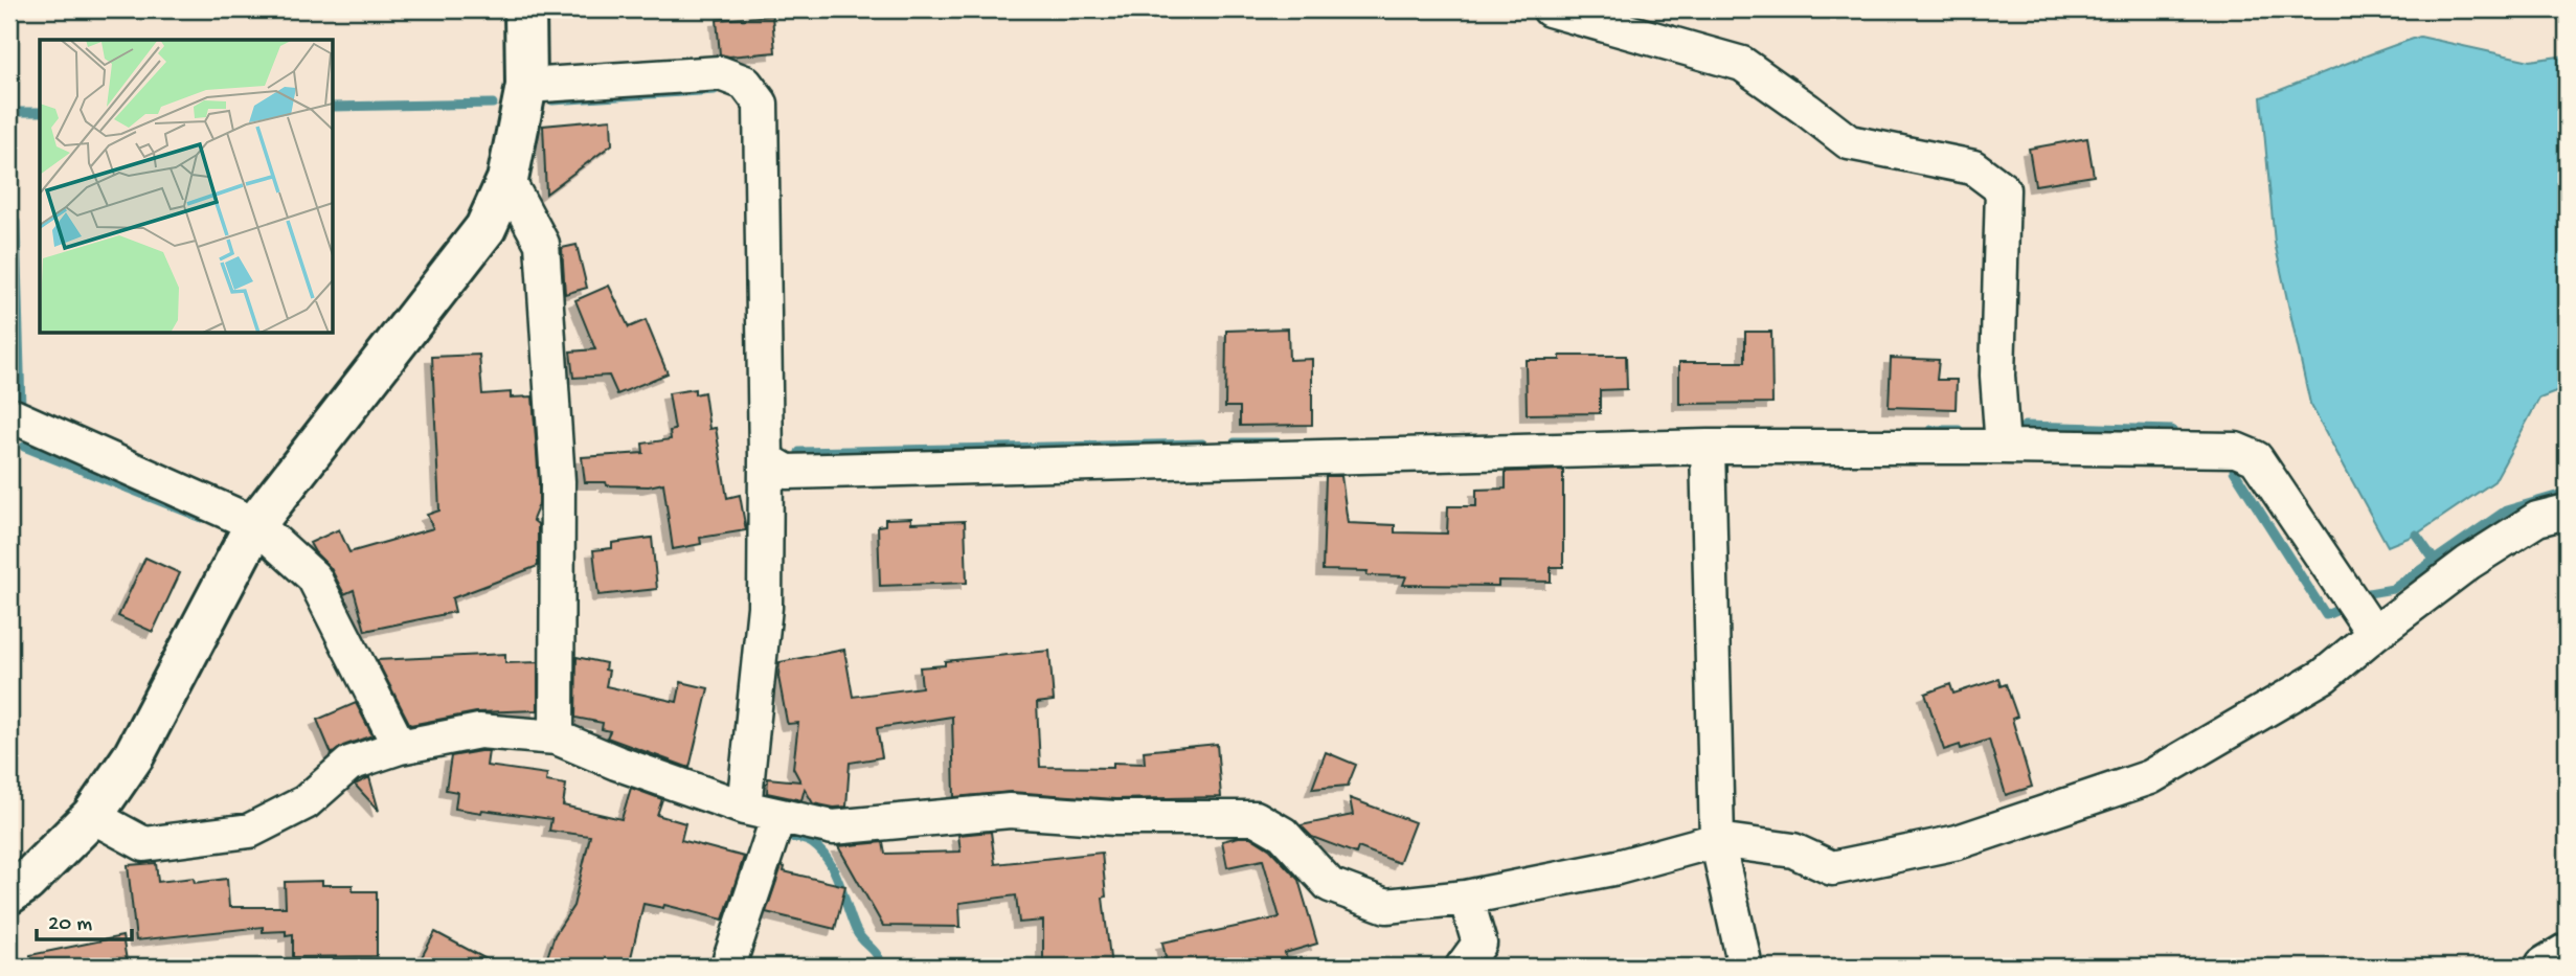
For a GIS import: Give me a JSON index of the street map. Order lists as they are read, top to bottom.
{
  "scale_bar": "20 m"
}
